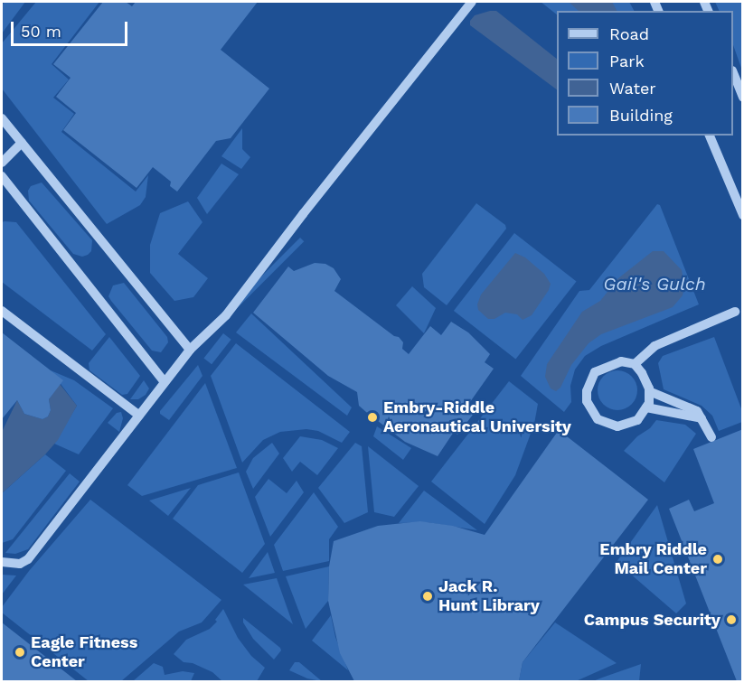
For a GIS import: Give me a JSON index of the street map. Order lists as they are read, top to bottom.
{
  "water": ["Gail's Gulch"],
  "places": [
    "Embry-Riddle Aeronautical University",
    "Embry Riddle Mail Center",
    "Jack R. Hunt Library",
    "Campus Security",
    "Eagle Fitness Center"
  ],
  "legend": [
    "Road",
    "Park",
    "Water",
    "Building"
  ],
  "scale_bar": "50 m"
}
